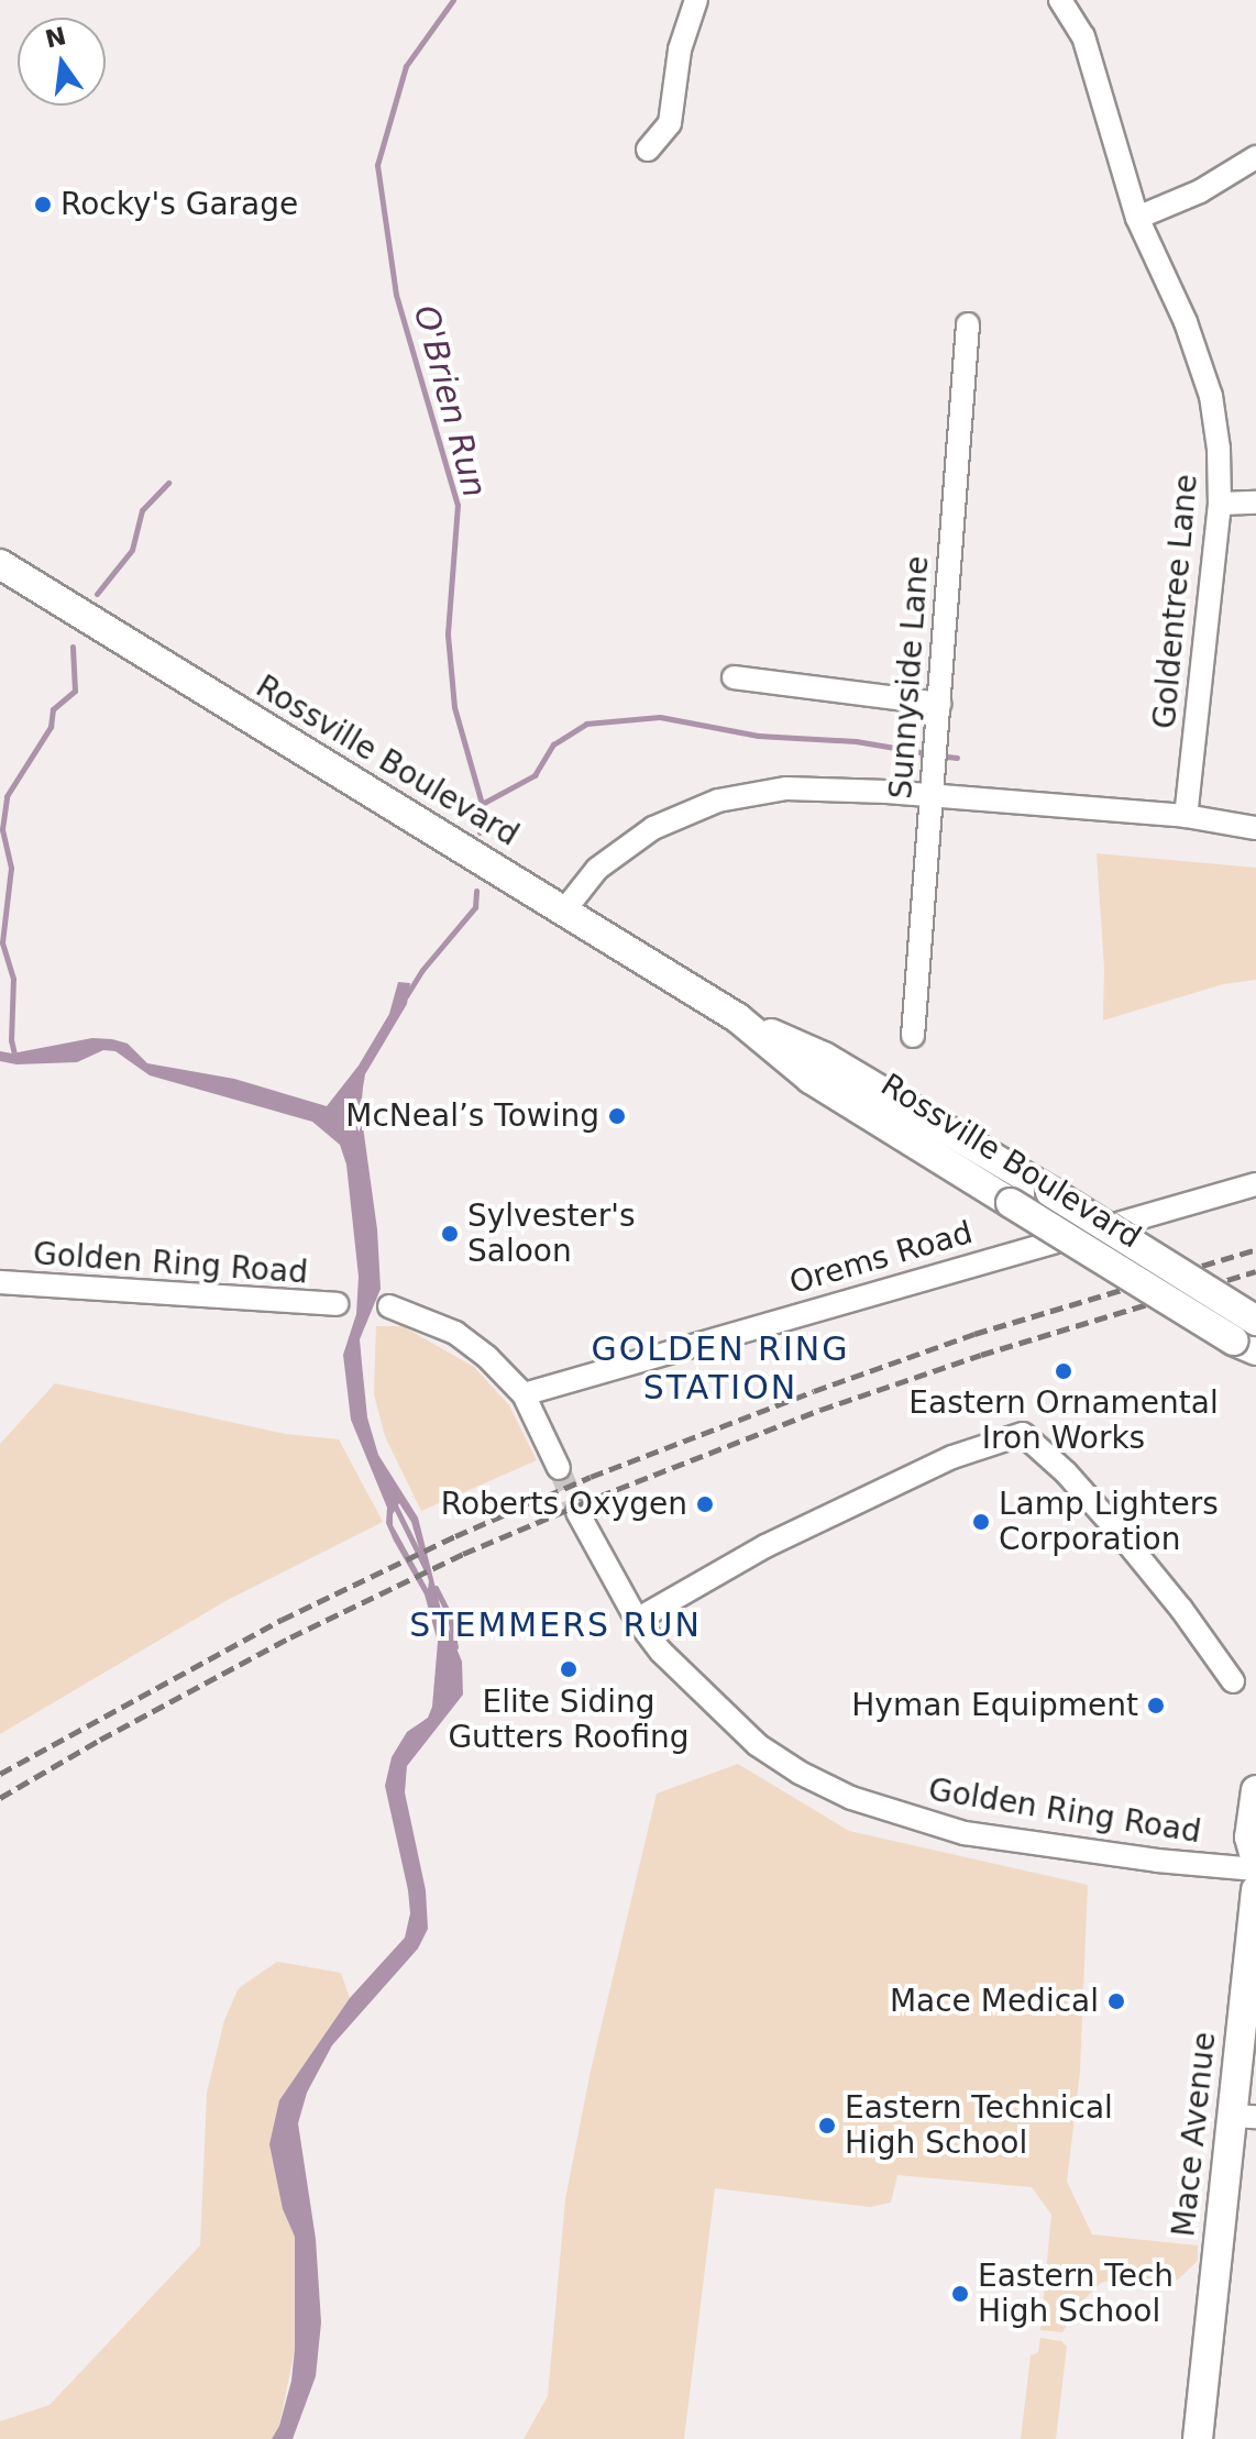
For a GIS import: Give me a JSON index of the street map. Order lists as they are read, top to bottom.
{
  "streets": {
    "main road": ["Rossville Boulevard", "Mace Avenue"],
    "street": [
      "Goldentree Lane",
      "Sunnyside Lane",
      "Orems Road",
      "Golden Ring Road"
    ]
  },
  "districts": ["GOLDEN RING STATION", "STEMMERS RUN"],
  "water": ["O'Brien Run"],
  "places": [
    "Rocky's Garage",
    "McNeal’s Towing",
    "Sylvester's Saloon",
    "Eastern Ornamental Iron Works",
    "Roberts Oxygen",
    "Lamp Lighters Corporation",
    "Elite Siding Gutters Roofing",
    "Hyman Equipment",
    "Mace Medical",
    "Eastern Technical High School",
    "Eastern Tech High School"
  ],
  "north": "top"
}
